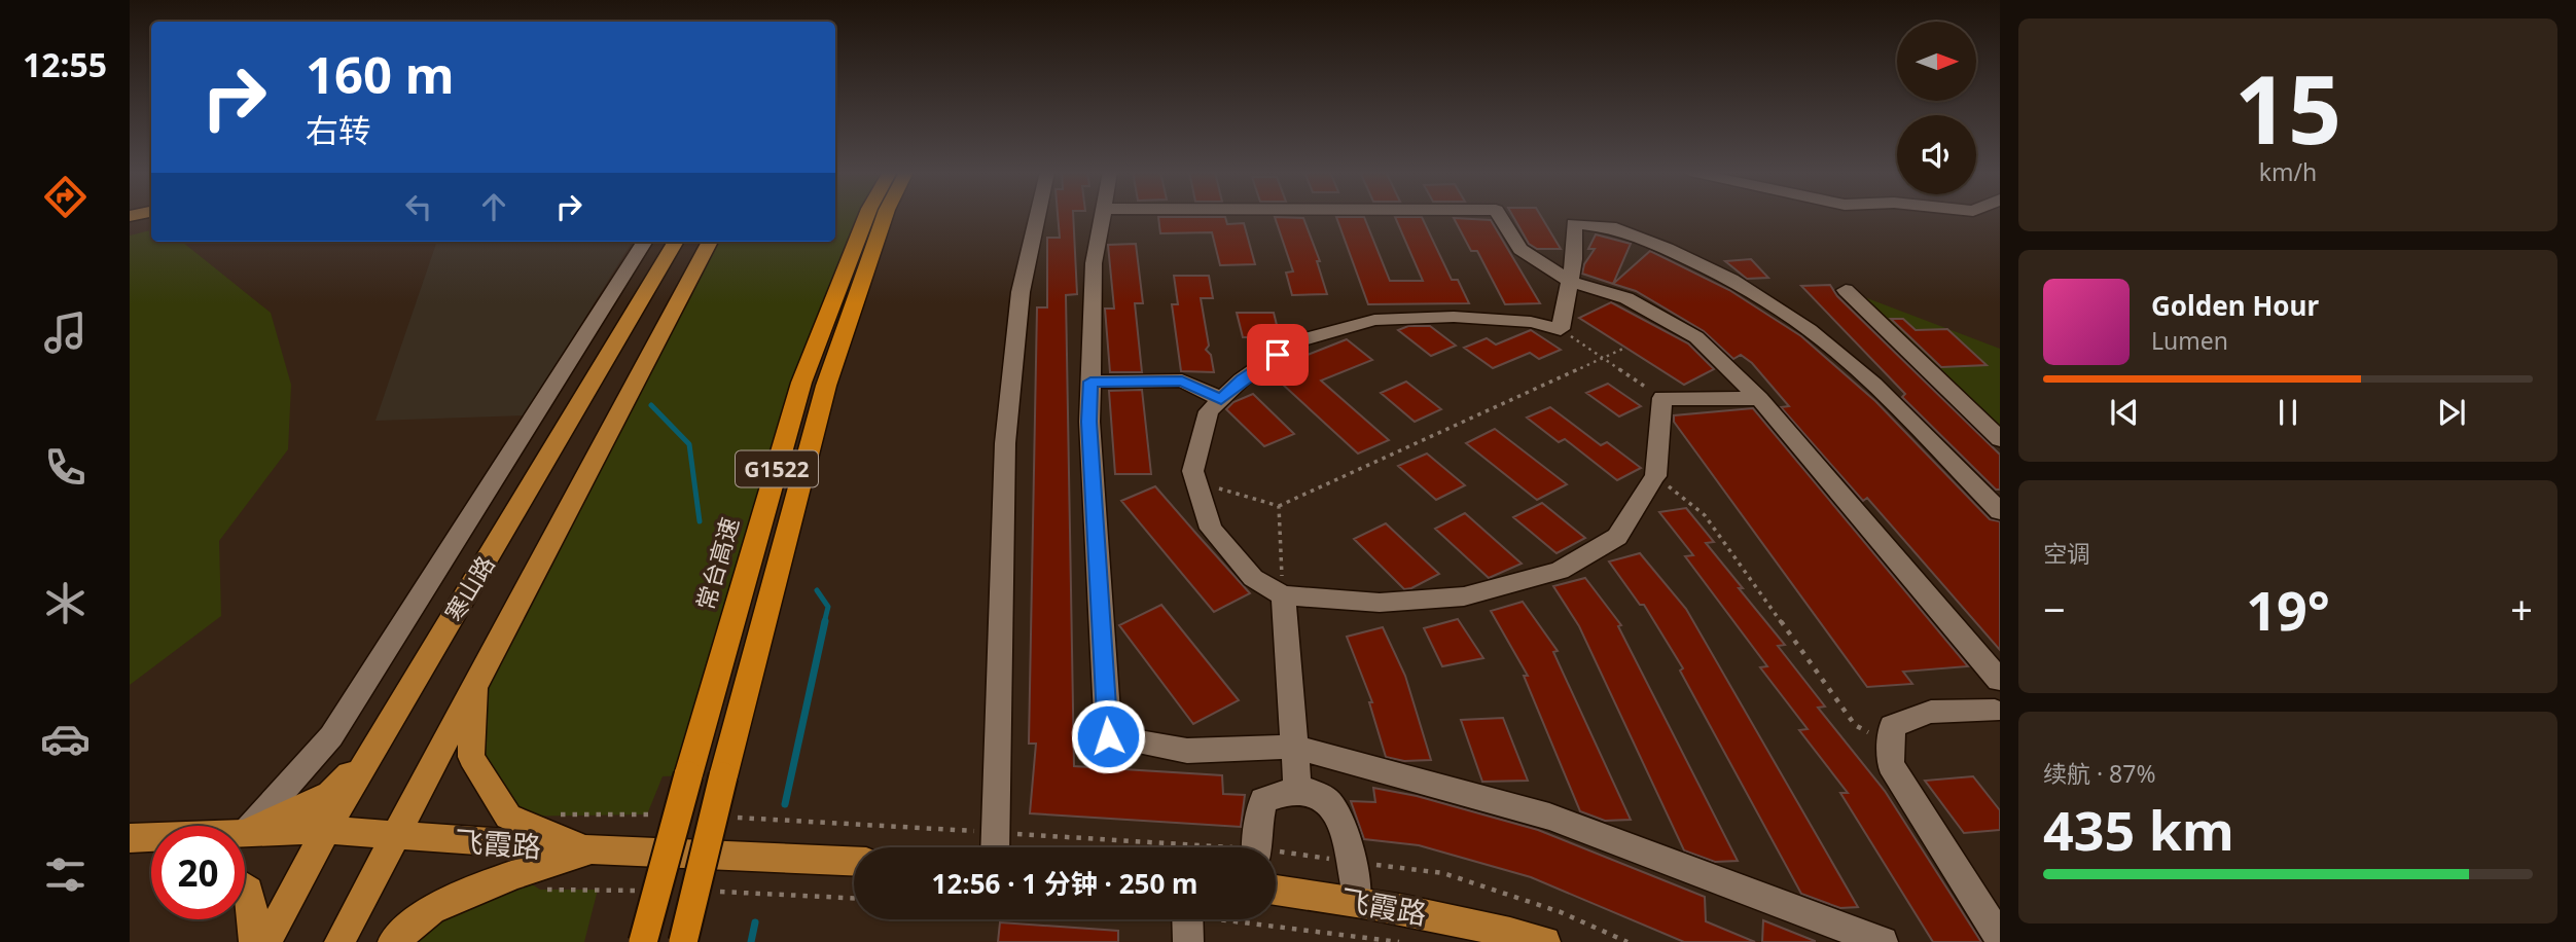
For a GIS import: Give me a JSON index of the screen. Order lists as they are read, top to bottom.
{
  "streets": {
    "highway": ["G1522", "常台高速"],
    "main road": ["寒山路", "飞霞路"]
  },
  "crossings": [
    ["寒山路", "飞霞路"]
  ],
  "north": "right",
  "page": {
    "tabs": "12:55",
    "tile": [
      ["15", "km/h"],
      "空调",
      ["续航 · 87%", "435 km"]
    ],
    "turn": ["160 m", "右转"],
    "song": ["Golden Hour", "Lumen"],
    "heat": ["−", "19°", "+"],
    "limit": "20",
    "trip": "12:56 · 1 分钟 · 250 m"
  }
}
